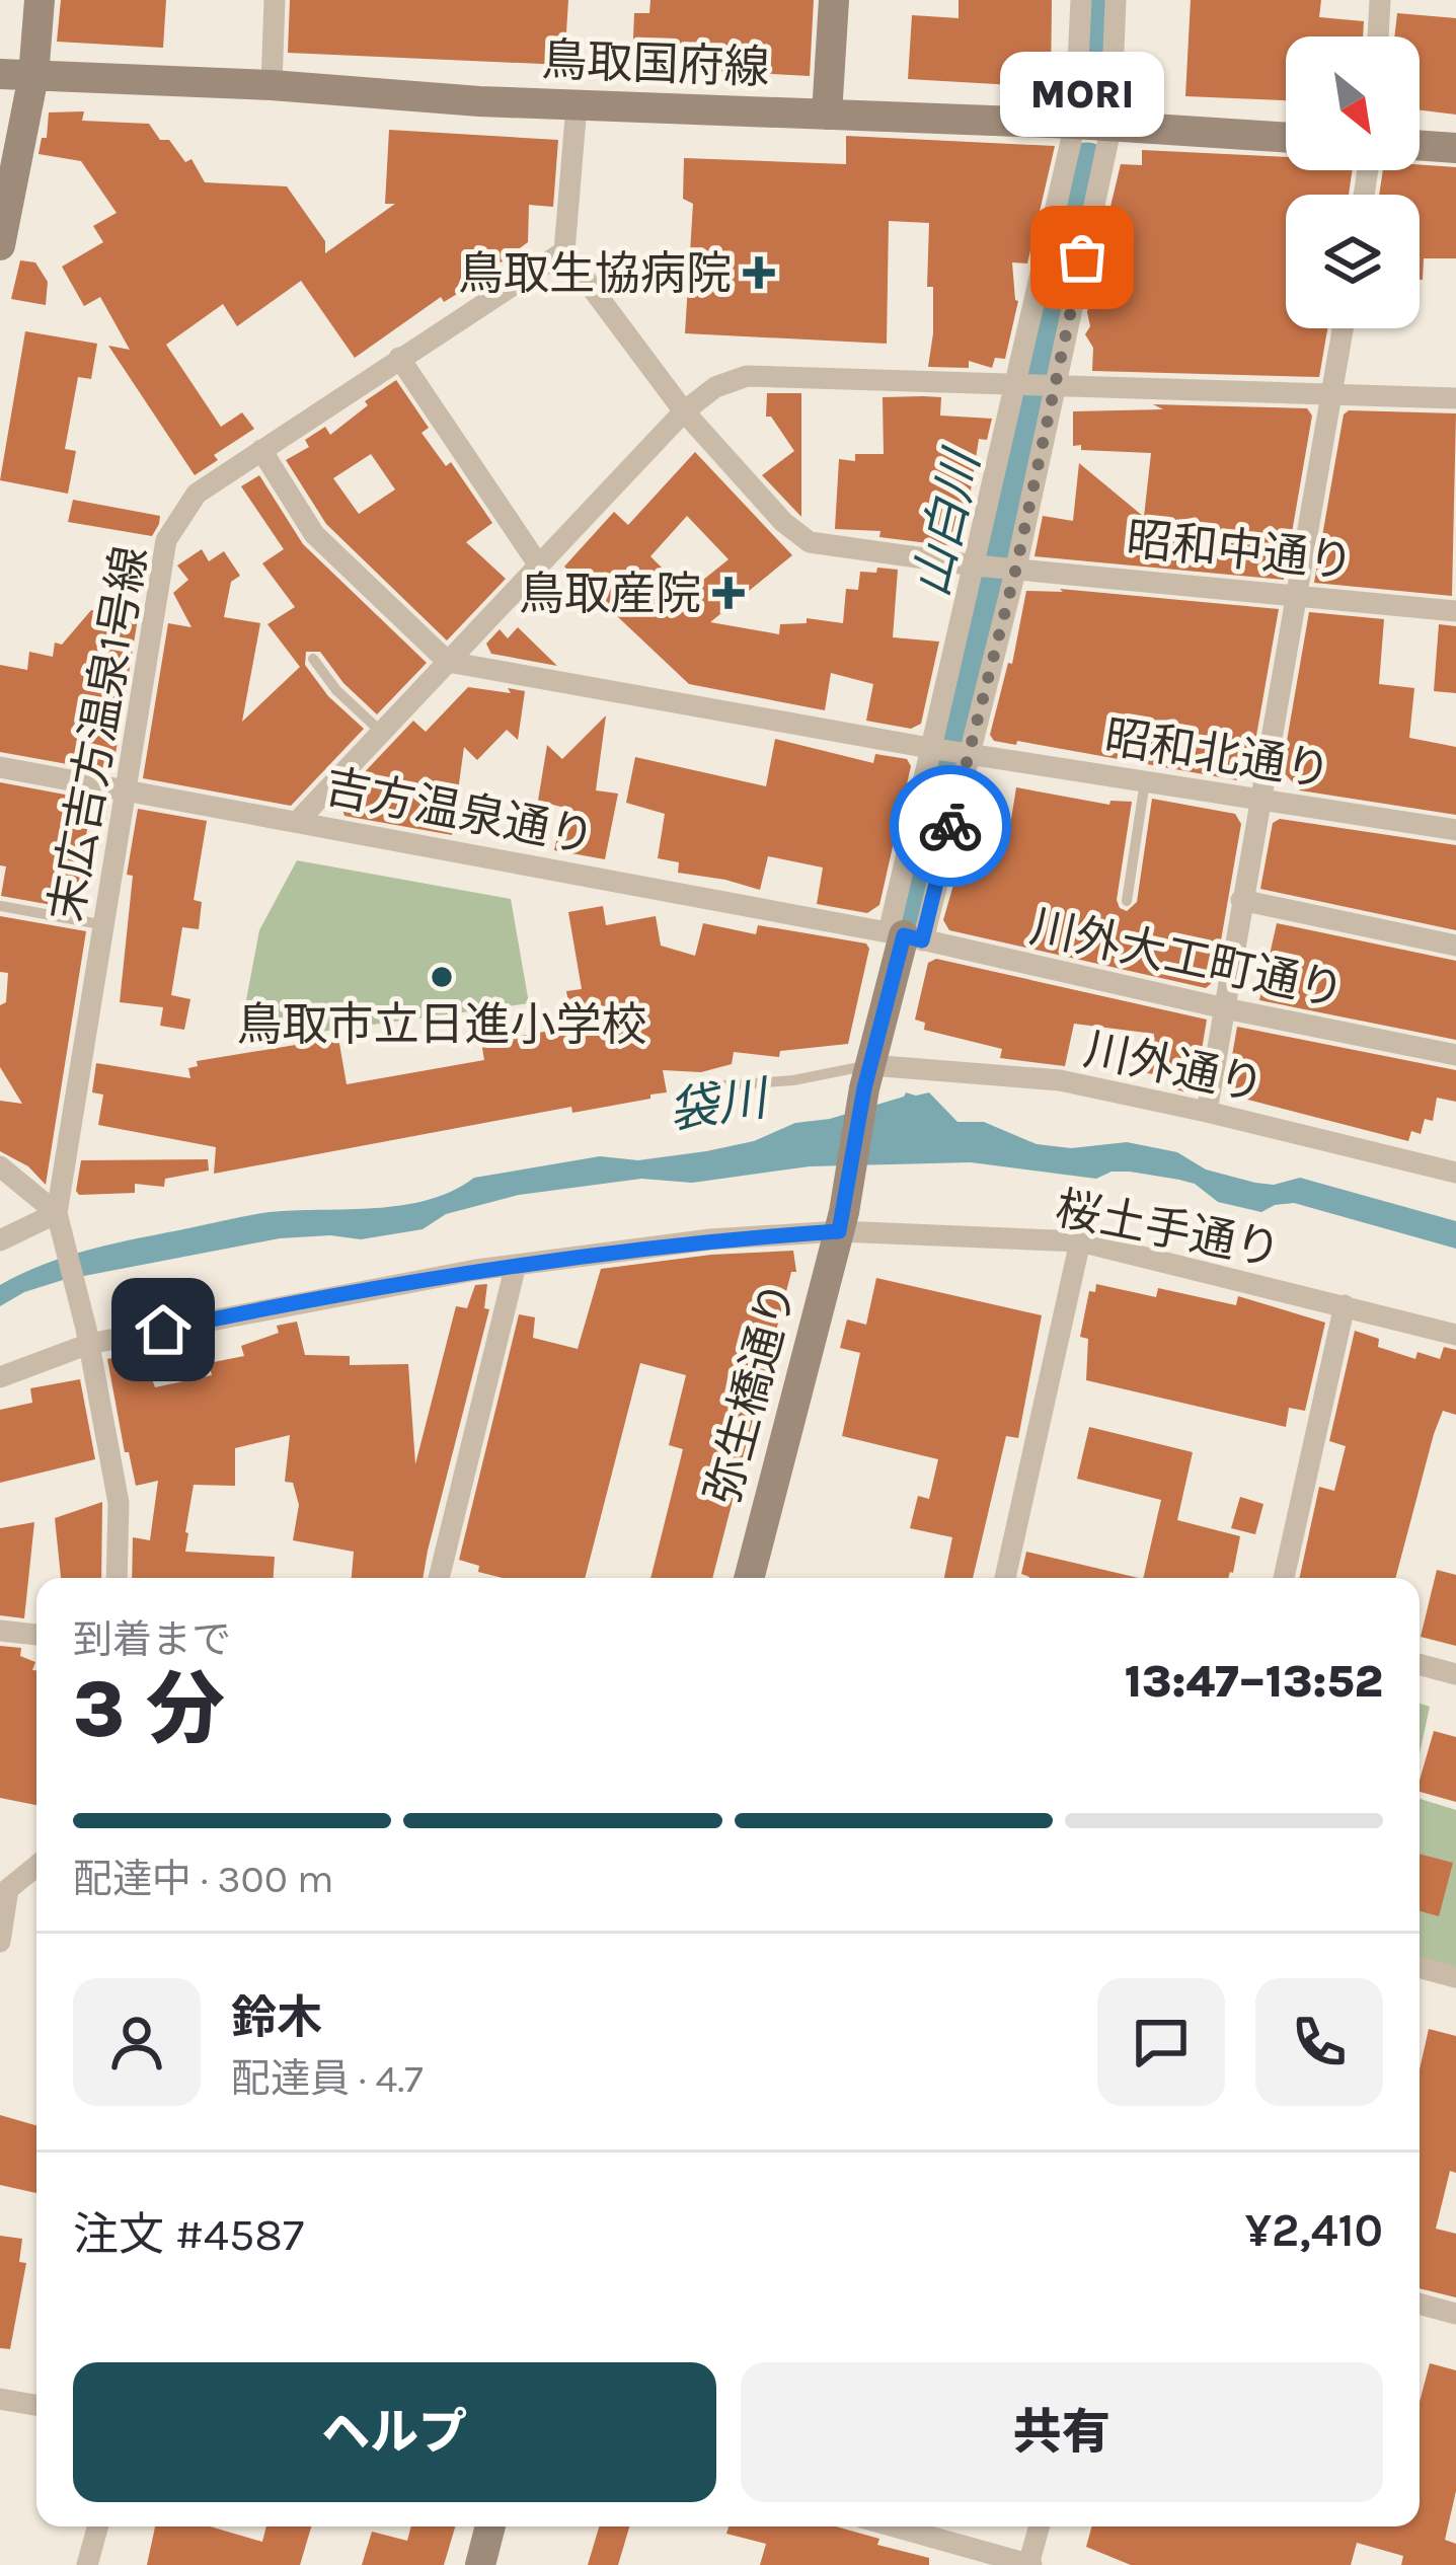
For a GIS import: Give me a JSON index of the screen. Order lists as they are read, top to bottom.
{
  "streets": {
    "main road": ["鳥取国府線", "弥生橋通り"],
    "street": [
      "昭和中通り",
      "末広吉方温泉1号線",
      "昭和北通り",
      "吉方温泉通り",
      "川外大工町通り",
      "川外通り",
      "桜土手通り"
    ]
  },
  "crossings": [
    ["鳥取国府線", "弥生橋通り"],
    ["昭和中通り", "末広吉方温泉1号線"],
    ["昭和中通り", "弥生橋通り"],
    ["末広吉方温泉1号線", "吉方温泉通り"],
    ["昭和北通り", "弥生橋通り"],
    ["吉方温泉通り", "川外大工町通り"],
    ["吉方温泉通り", "弥生橋通り"],
    ["川外大工町通り", "弥生橋通り"],
    ["川外通り", "弥生橋通り"],
    ["桜土手通り", "弥生橋通り"]
  ],
  "water": ["山白川", "袋川"],
  "places": {
    "other": ["MORI", "鳥取市立日進小学校"],
    "health": ["鳥取生協病院", "鳥取産院"]
  },
  "north": "bottom right",
  "page": {
    "bubble": "MORI",
    "heading": ["3 分", "到着まで", "13:47–13:52"],
    "panel": [
      "鈴木",
      "配達員 · 4.7",
      "注文 #4587",
      "¥2,410"
    ],
    "bar": "配達中 · 300 m",
    "buttons": ["ヘルプ", "共有"]
  }
}
